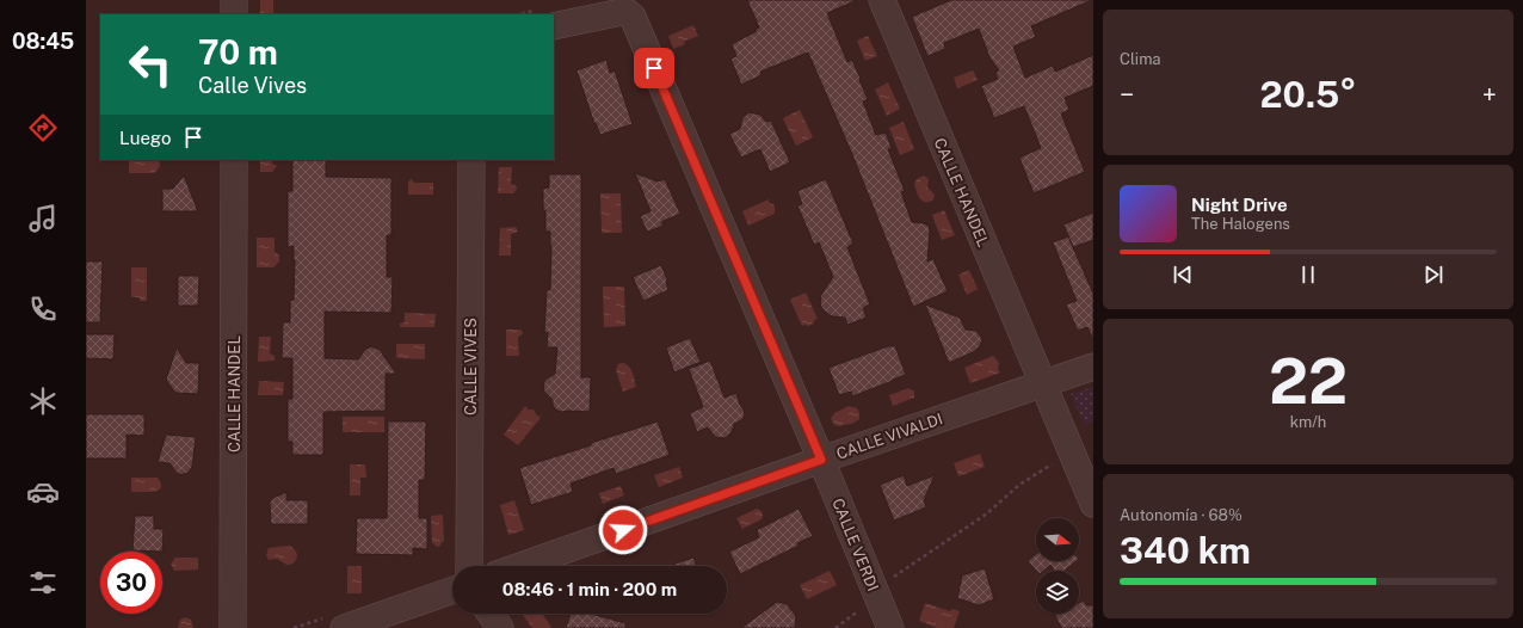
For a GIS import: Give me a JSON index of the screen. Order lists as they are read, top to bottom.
{
  "streets": {
    "street": [
      "CALLE HANDEL",
      "CALLE VIVES",
      "CALLE VIVALDI",
      "CALLE VERDI"
    ]
  },
  "crossings": [
    ["CALLE HANDEL", "CALLE VIVALDI"],
    ["CALLE VIVALDI", "CALLE VERDI"]
  ],
  "north": "right",
  "page": {
    "tabs": "08:45",
    "tile": [
      "Clima",
      ["22", "km/h"],
      ["Autonomía · 68%", "340 km"]
    ],
    "turn": ["70 m", "Calle Vives"],
    "heat": ["−", "20.5°", "+"],
    "then": "Luego",
    "song": ["Night Drive", "The Halogens"],
    "limit": "30",
    "trip": "08:46 · 1 min · 200 m"
  }
}
